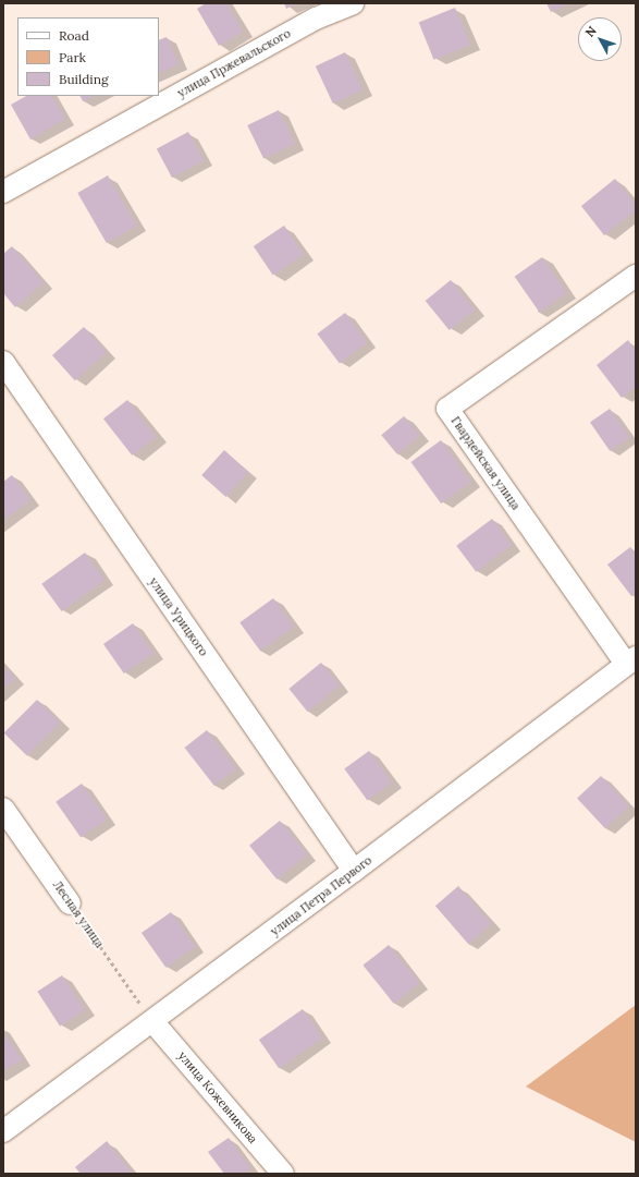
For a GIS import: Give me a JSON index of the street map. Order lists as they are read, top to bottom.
{
  "streets": {
    "street": [
      "улица Пржевальского",
      "Гвардейская улица",
      "улица Урицкого",
      "улица Петра Первого",
      "Лесная улица",
      "улица Кожевникова"
    ]
  },
  "crossings": [
    ["Гвардейская улица", "улица Петра Первого"],
    ["улица Урицкого", "улица Петра Первого"],
    ["улица Петра Первого", "Лесная улица"],
    ["улица Петра Первого", "улица Кожевникова"],
    ["Лесная улица", "улица Кожевникова"]
  ],
  "legend": ["Road", "Park", "Building"],
  "north": "top left"
}
